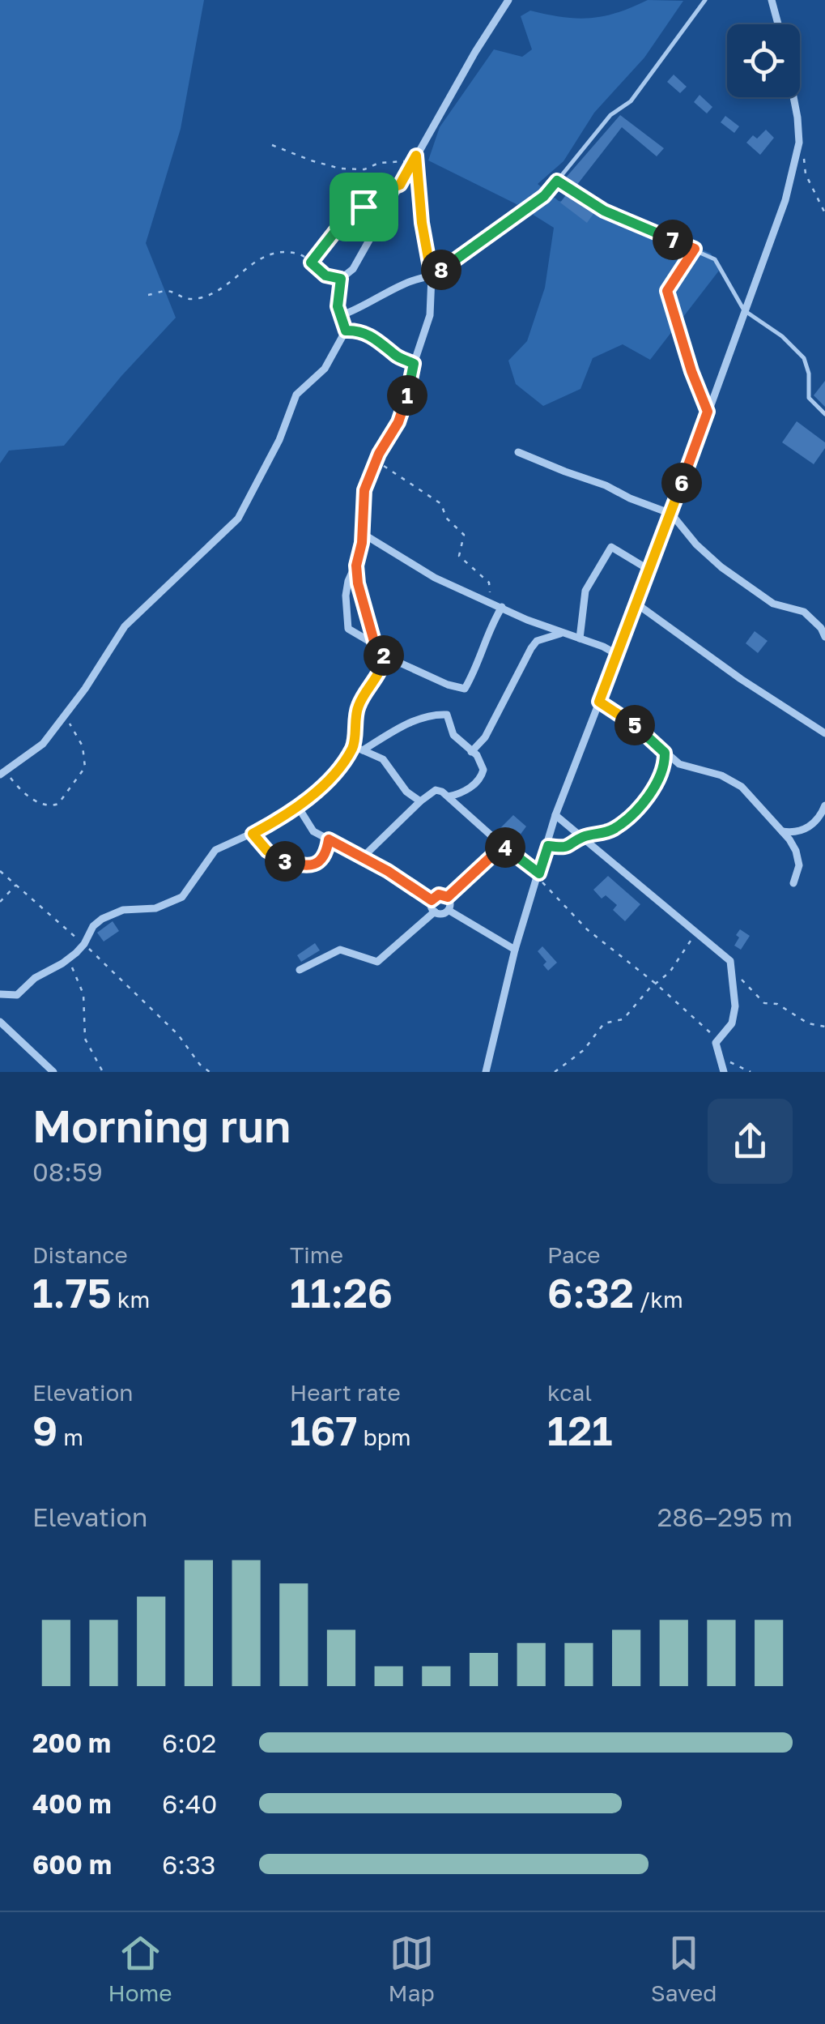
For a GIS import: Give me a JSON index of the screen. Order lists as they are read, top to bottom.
{
  "page": {
    "pins": [
      "7",
      "8",
      "1",
      "6",
      "2",
      "5",
      "4",
      "3"
    ],
    "heading": ["Morning run", "08:59"],
    "stats": [
      ["Distance", "1.75 km"],
      ["Time", "11:26"],
      ["Pace", "6:32 /km"],
      ["Elevation", "9 m"],
      ["Heart rate", "167 bpm"],
      ["kcal", "121"]
    ],
    "chart": ["Elevation", "286–295 m"],
    "list": [
      {
        "name": "200 m",
        "note": "6:02"
      },
      {
        "name": "400 m",
        "note": "6:40"
      },
      {
        "name": "600 m",
        "note": "6:33"
      }
    ],
    "tabs": ["Home", "Map", "Saved"]
  }
}
